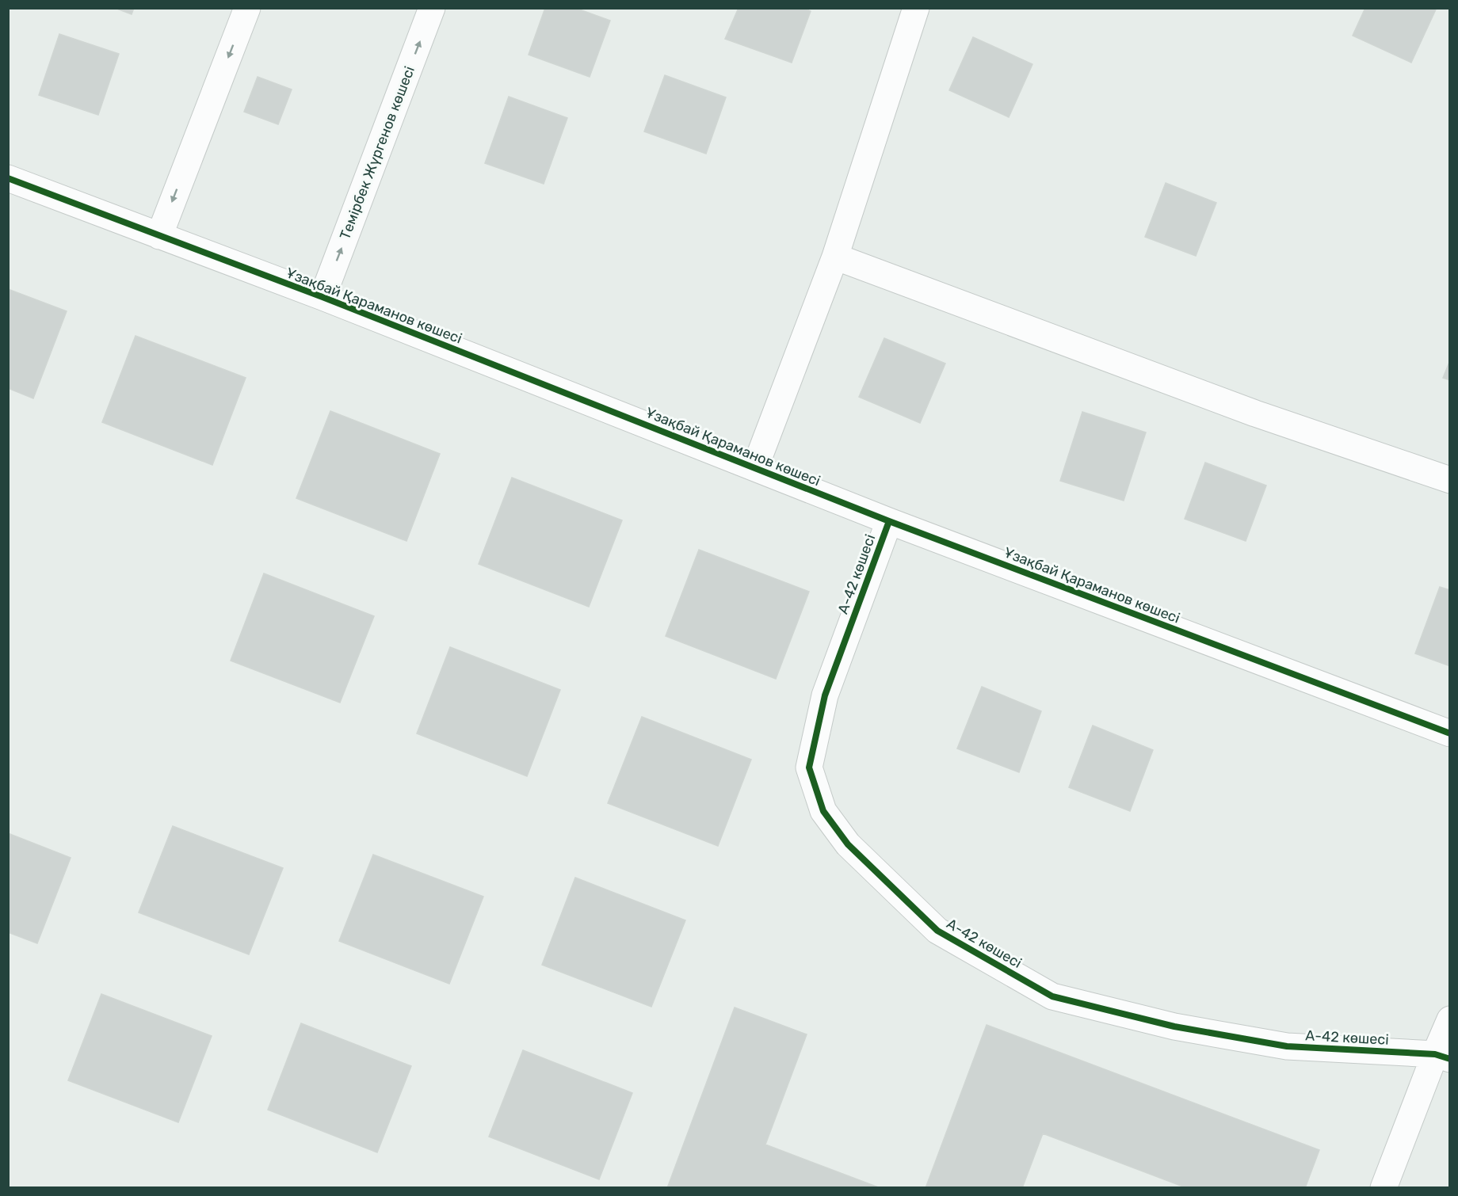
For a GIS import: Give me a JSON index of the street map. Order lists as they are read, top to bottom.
{
  "streets": {
    "street": ["Темірбек Жүргенов көшесі", "Ұзақбай Қараманов көшесі", "А-42 көшесі"]
  },
  "crossings": [
    ["Темірбек Жүргенов көшесі", "Ұзақбай Қараманов көшесі"],
    ["Ұзақбай Қараманов көшесі", "А-42 көшесі"]
  ]
}
